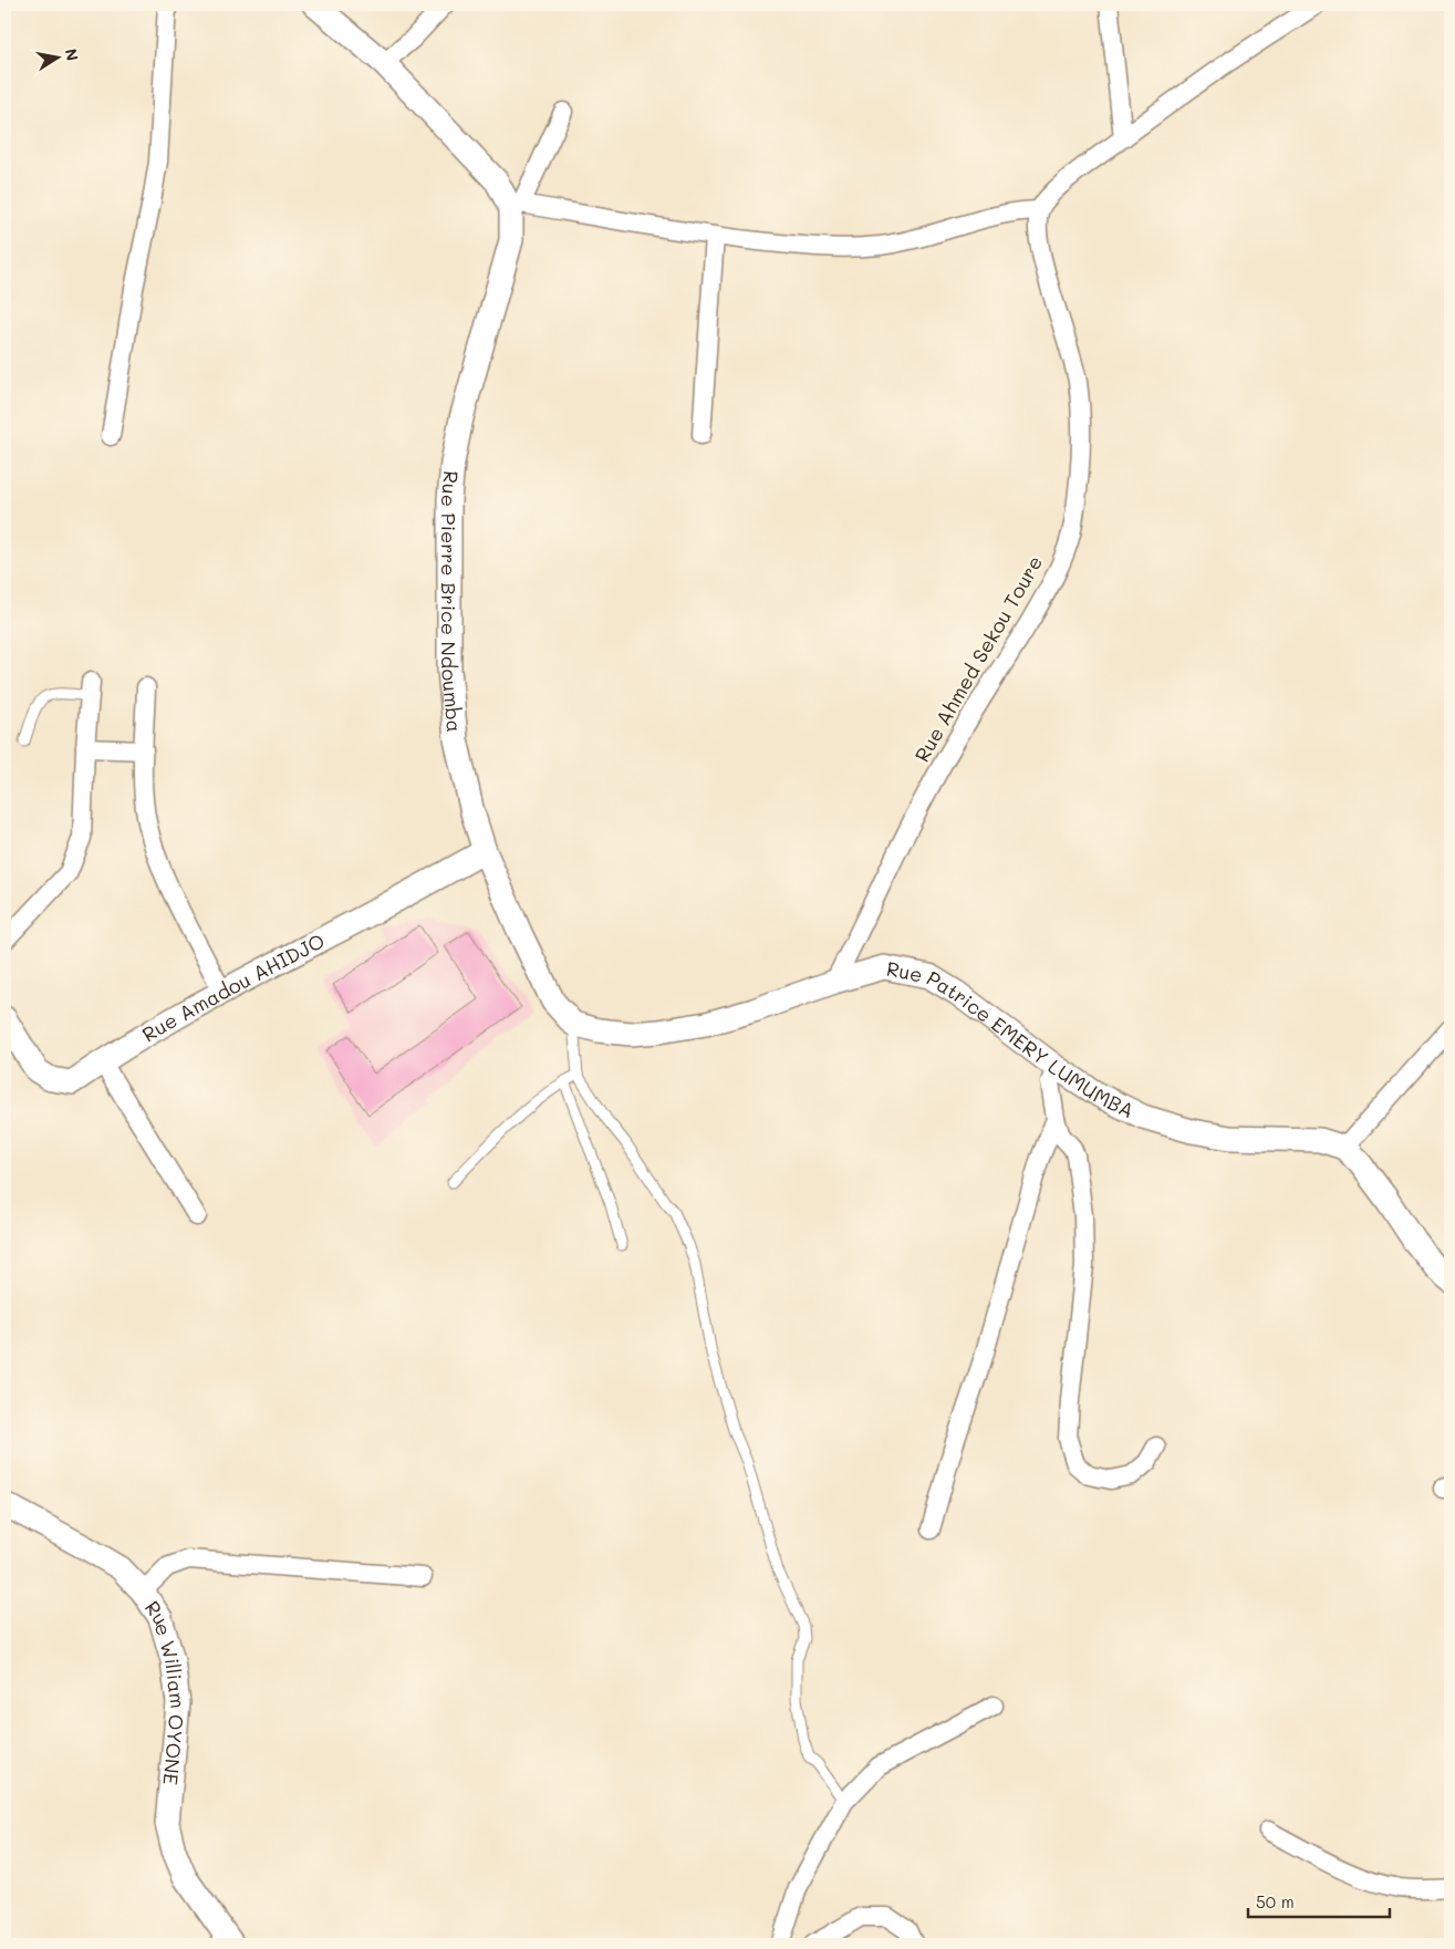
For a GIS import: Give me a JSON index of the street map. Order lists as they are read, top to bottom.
{
  "streets": {
    "street": [
      "Rue Pierre Brice Ndoumba",
      "Rue Ahmed Sekou Toure",
      "Rue Amadou AHIDJO",
      "Rue Patrice EMERY LUMUMBA",
      "Rue William OYONE"
    ]
  },
  "crossings": [
    ["Rue Pierre Brice Ndoumba", "Rue Amadou AHIDJO"],
    ["Rue Ahmed Sekou Toure", "Rue Patrice EMERY LUMUMBA"]
  ],
  "scale_bar": "50 m",
  "north": "right"
}
